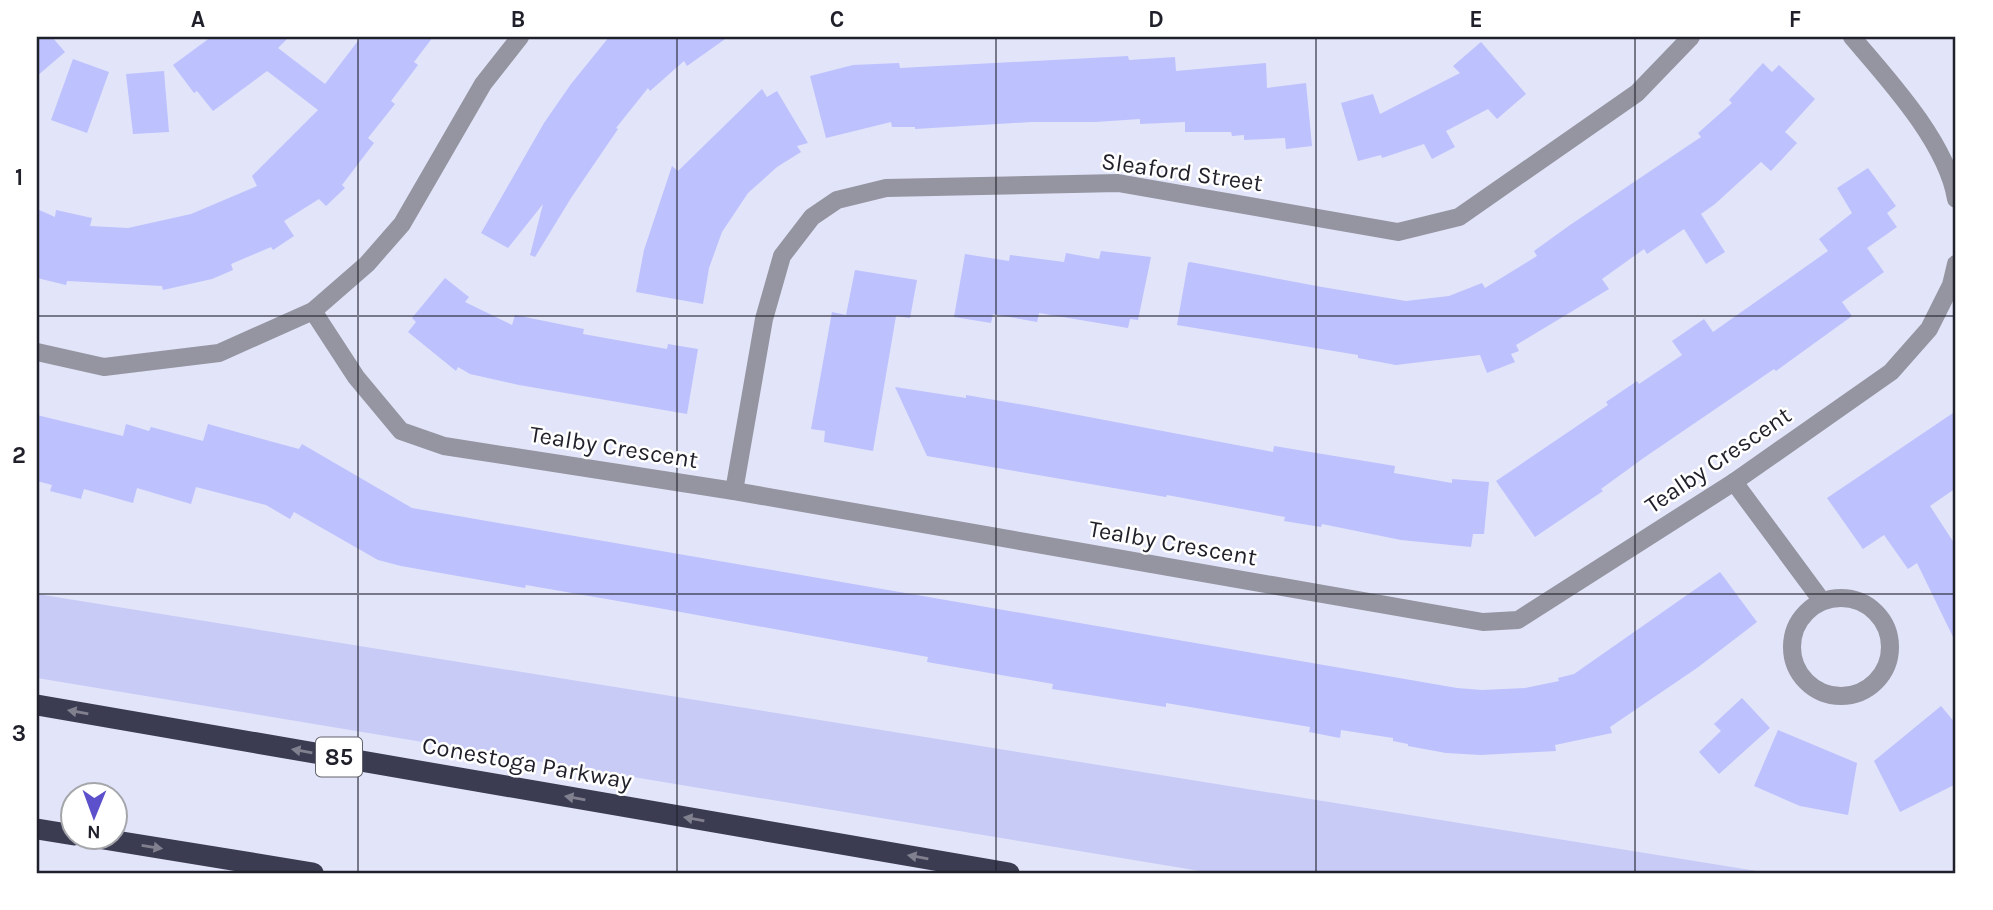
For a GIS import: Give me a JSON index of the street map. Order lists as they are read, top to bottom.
{
  "streets": {
    "highway": ["85", "Conestoga Parkway"],
    "street": ["Sleaford Street", "Tealby Crescent"]
  },
  "crossings": [
    ["Sleaford Street", "Tealby Crescent"]
  ],
  "one_way": ["Conestoga Parkway"],
  "north": "bottom",
  "grid": {
    "columns": [
      "A",
      "B",
      "C",
      "D",
      "E",
      "F"
    ],
    "rows": ["1", "2", "3"]
  }
}
